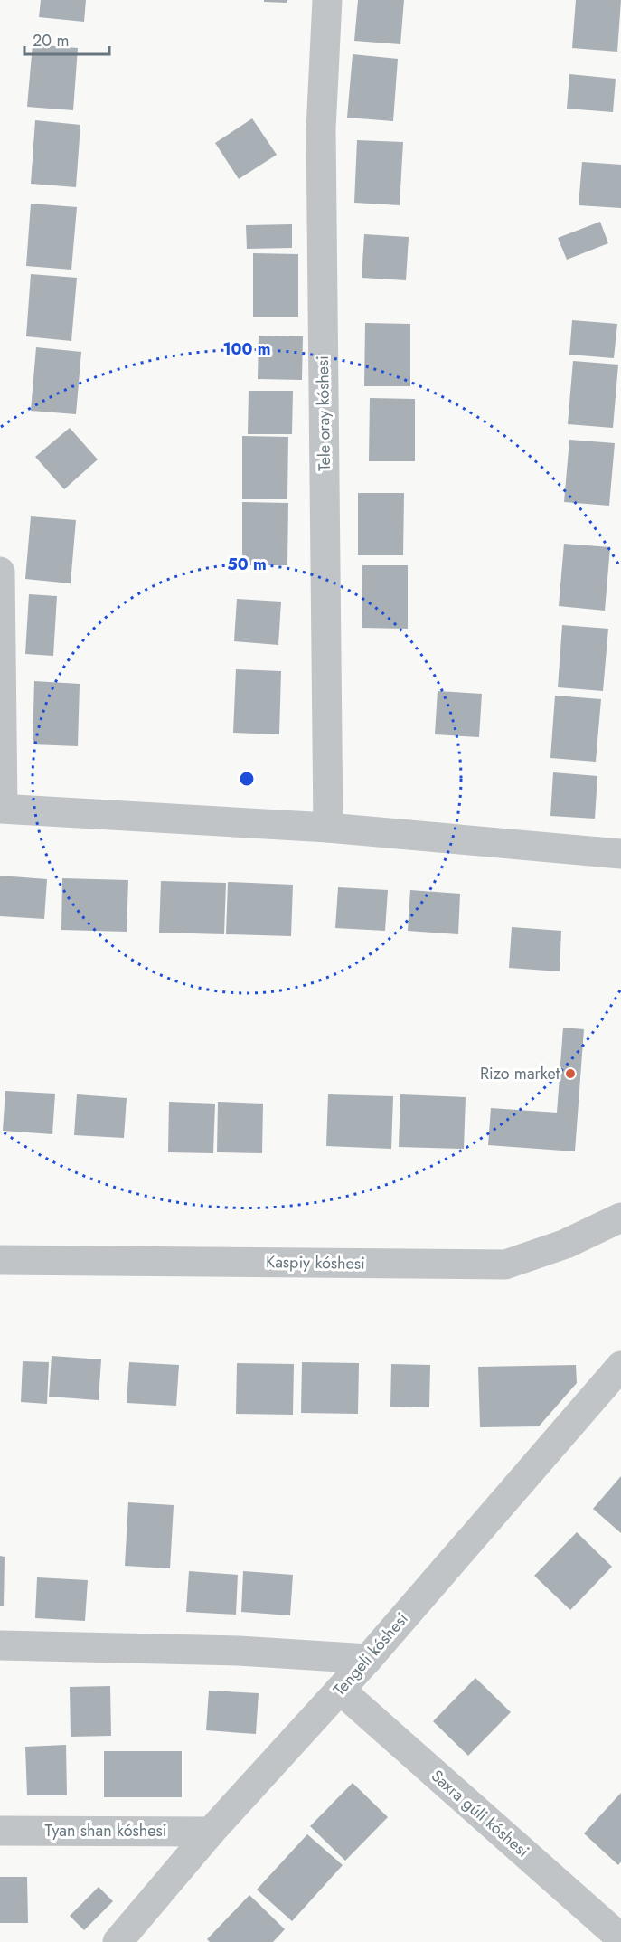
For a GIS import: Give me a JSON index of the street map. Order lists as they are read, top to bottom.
{
  "streets": {
    "street": [
      "Tele oray kóshesi",
      "Kaspiy kóshesi",
      "Tengeli kóshesi",
      "Saxra gúli kóshesi",
      "Tyan shan kóshesi"
    ]
  },
  "crossings": [
    ["Tengeli kóshesi", "Saxra gúli kóshesi"],
    ["Tengeli kóshesi", "Tyan shan kóshesi"]
  ],
  "places": ["Rizo market"],
  "scale_bar": "20 m",
  "rings": ["100 m", "50 m"]
}
